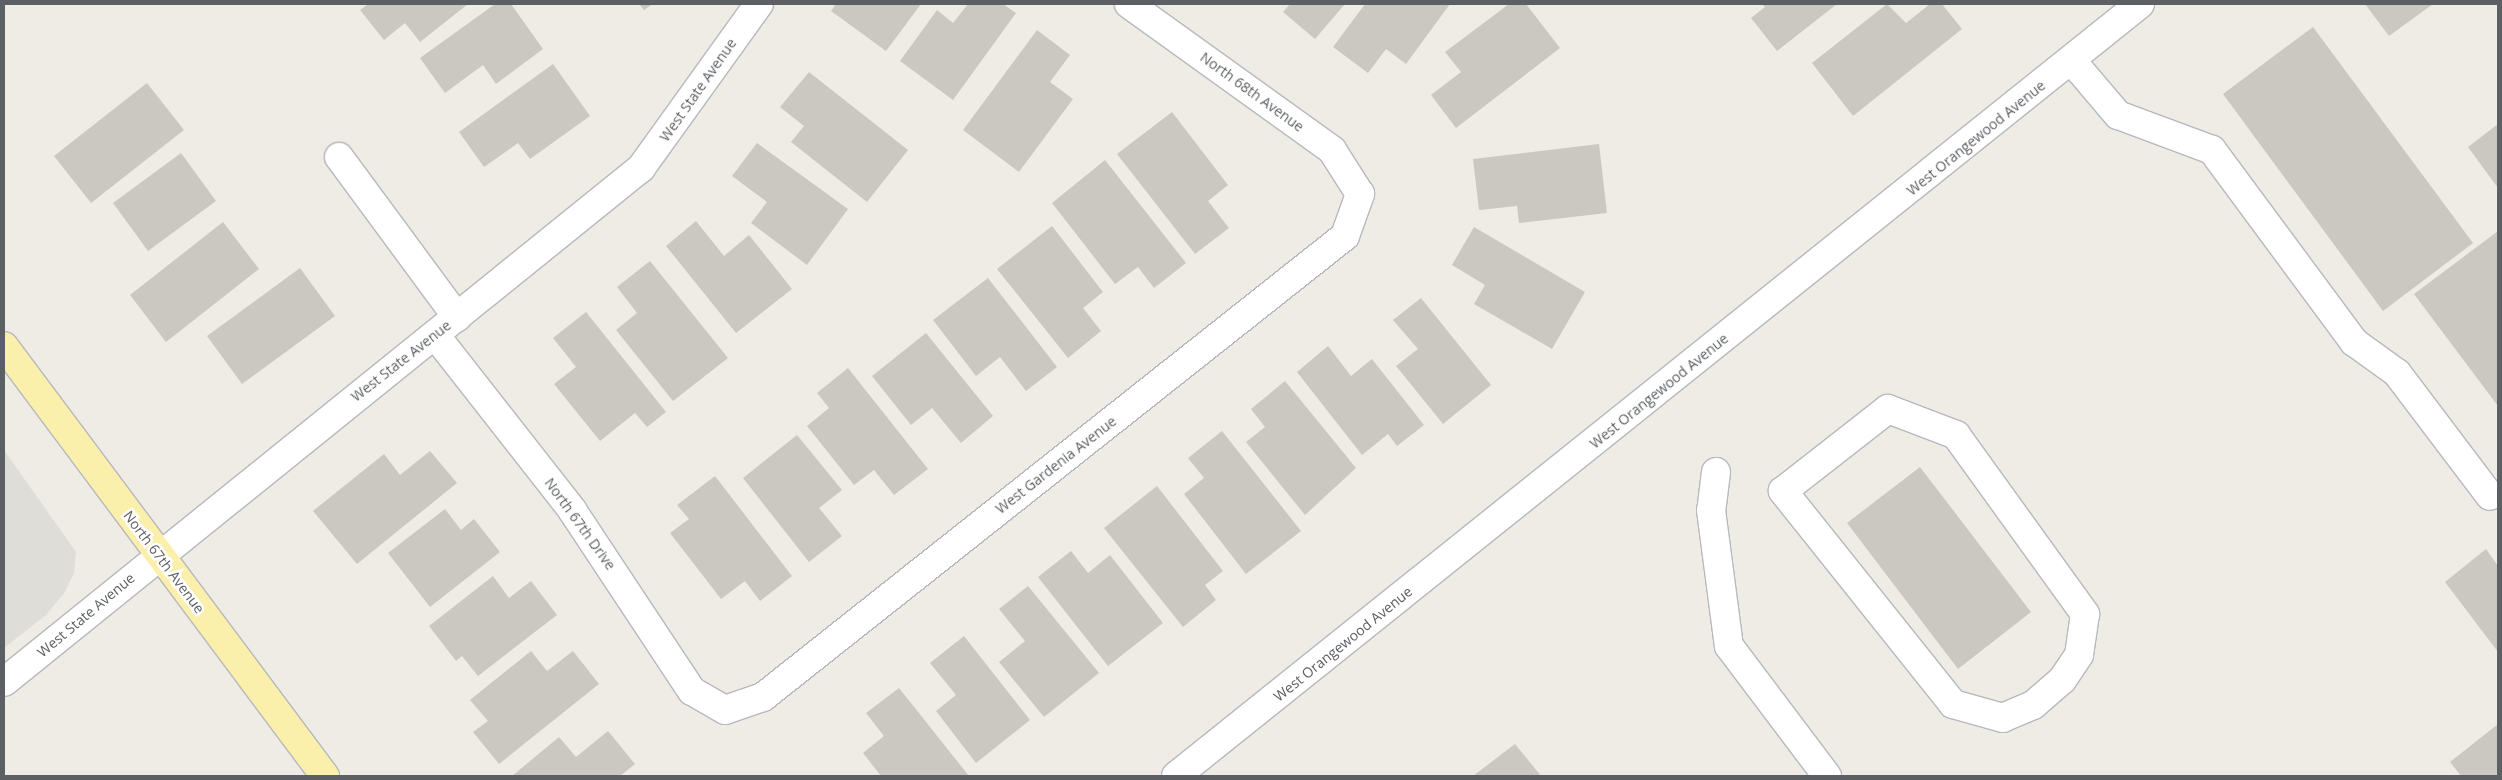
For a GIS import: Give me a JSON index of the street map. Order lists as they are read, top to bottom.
{
  "streets": {
    "main road": ["North 67th Avenue"],
    "street": [
      "West State Avenue",
      "North 68th Avenue",
      "West Orangewood Avenue",
      "West Gardenia Avenue",
      "North 67th Drive"
    ]
  },
  "crossings": [
    ["West State Avenue", "North 67th Drive"],
    ["West State Avenue", "North 67th Avenue"],
    ["North 68th Avenue", "West Gardenia Avenue"],
    ["West Gardenia Avenue", "North 67th Drive"]
  ]
}
